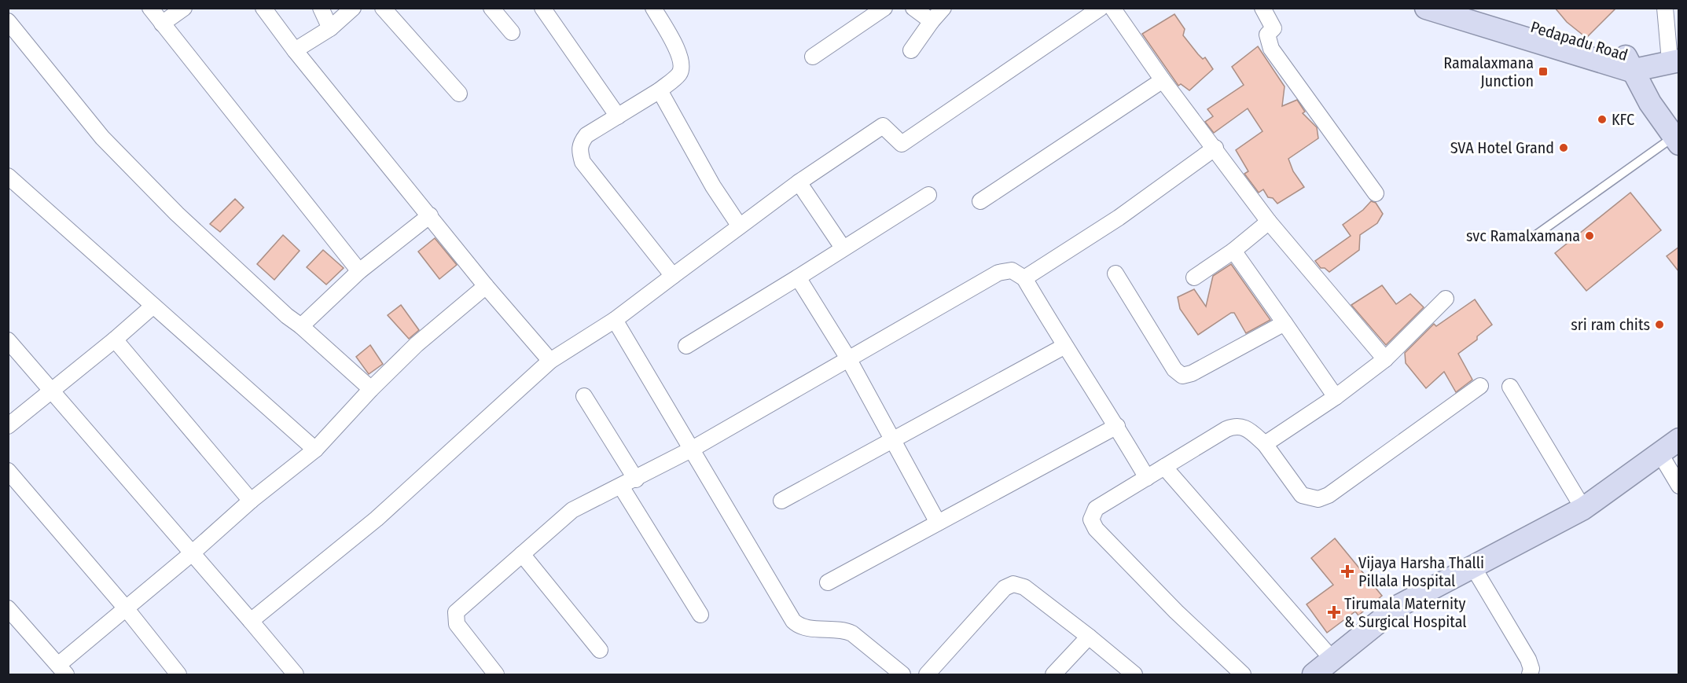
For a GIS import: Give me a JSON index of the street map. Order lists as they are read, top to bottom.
{
  "streets": {
    "street": ["Pedapadu Road"]
  },
  "places": {
    "transit": ["Ramalaxmana Junction"],
    "other": [
      "KFC",
      "SVA Hotel Grand",
      "svc Ramalxamana",
      "sri ram chits"
    ],
    "health": ["Vijaya Harsha Thalli Pillala Hospital", "Tirumala Maternity & Surgical Hospital"]
  }
}
